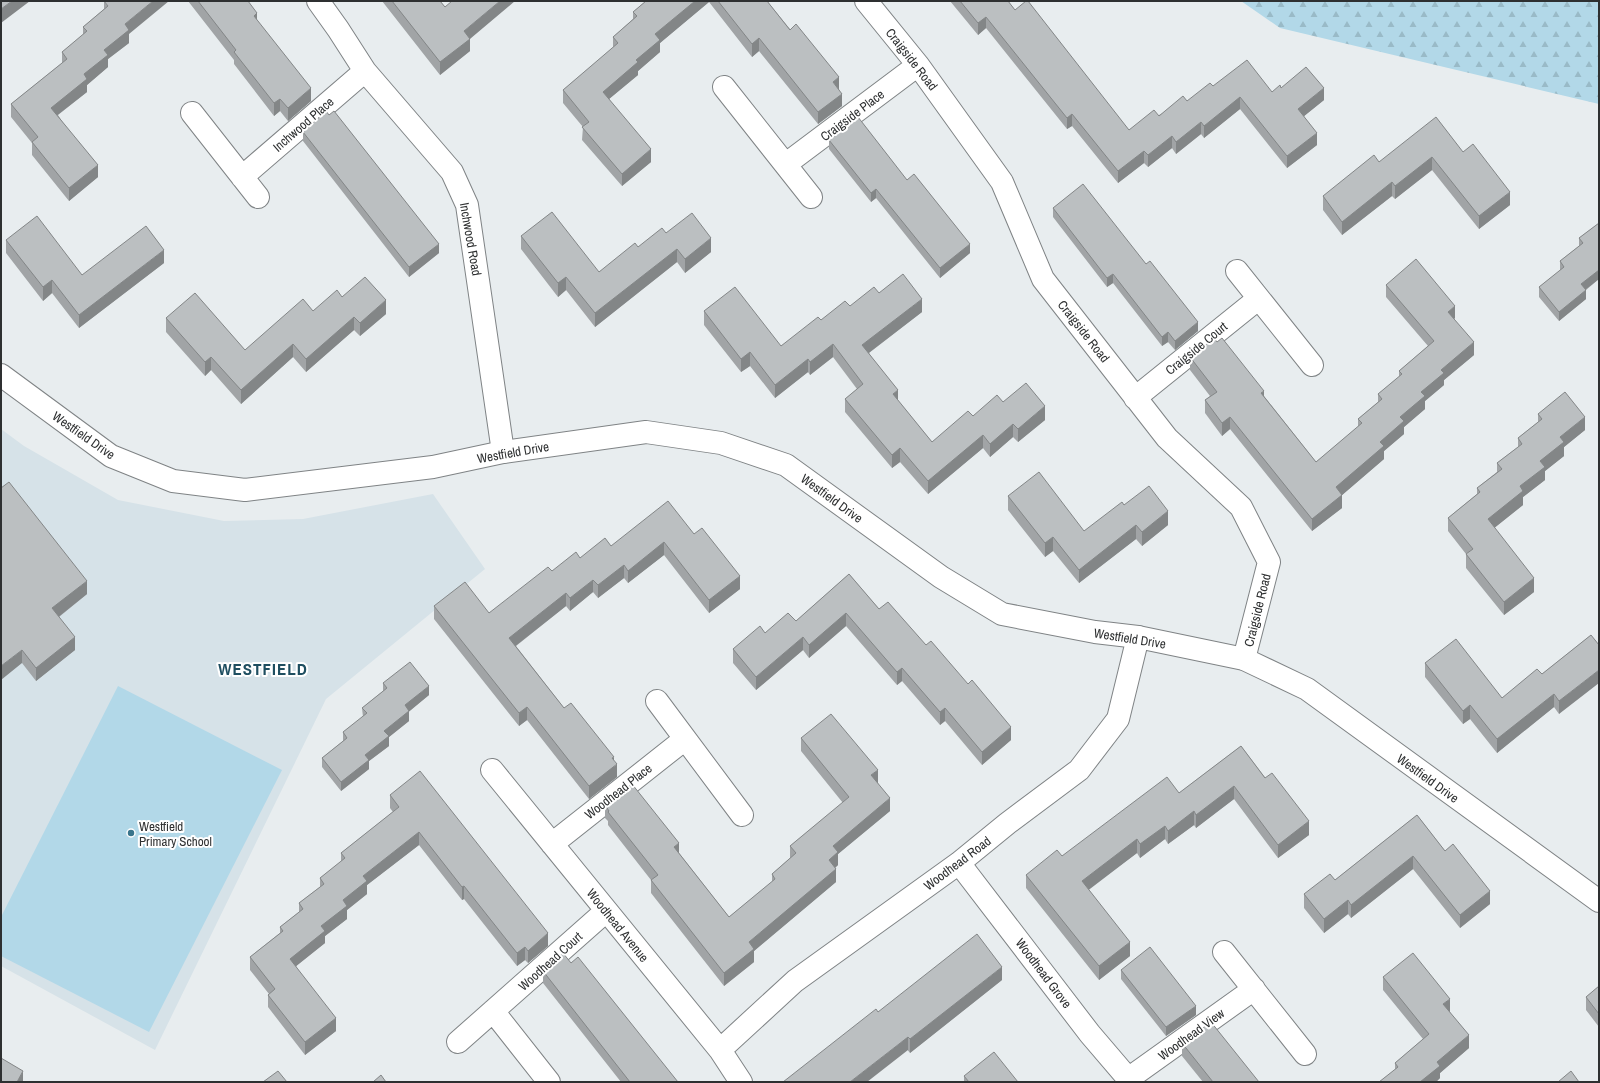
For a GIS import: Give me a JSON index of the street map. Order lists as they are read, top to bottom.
{
  "streets": {
    "street": [
      "Craigside Road",
      "Craigside Place",
      "Inchwood Place",
      "Inchwood Road",
      "Craigside Court",
      "Westfield Drive",
      "Woodhead Place",
      "Woodhead Road",
      "Woodhead Avenue",
      "Woodhead Court",
      "Woodhead Grove",
      "Woodhead View"
    ]
  },
  "crossings": [
    ["Craigside Road", "Craigside Place"],
    ["Craigside Road", "Craigside Court"],
    ["Craigside Road", "Westfield Drive"],
    ["Inchwood Place", "Inchwood Road"],
    ["Inchwood Road", "Westfield Drive"],
    ["Westfield Drive", "Woodhead Road"],
    ["Woodhead Place", "Woodhead Avenue"],
    ["Woodhead Road", "Woodhead Avenue"],
    ["Woodhead Road", "Woodhead Grove"],
    ["Woodhead Avenue", "Woodhead Court"],
    ["Woodhead Grove", "Woodhead View"]
  ],
  "districts": ["WESTFIELD"],
  "places": ["Westfield Primary School"]
}
